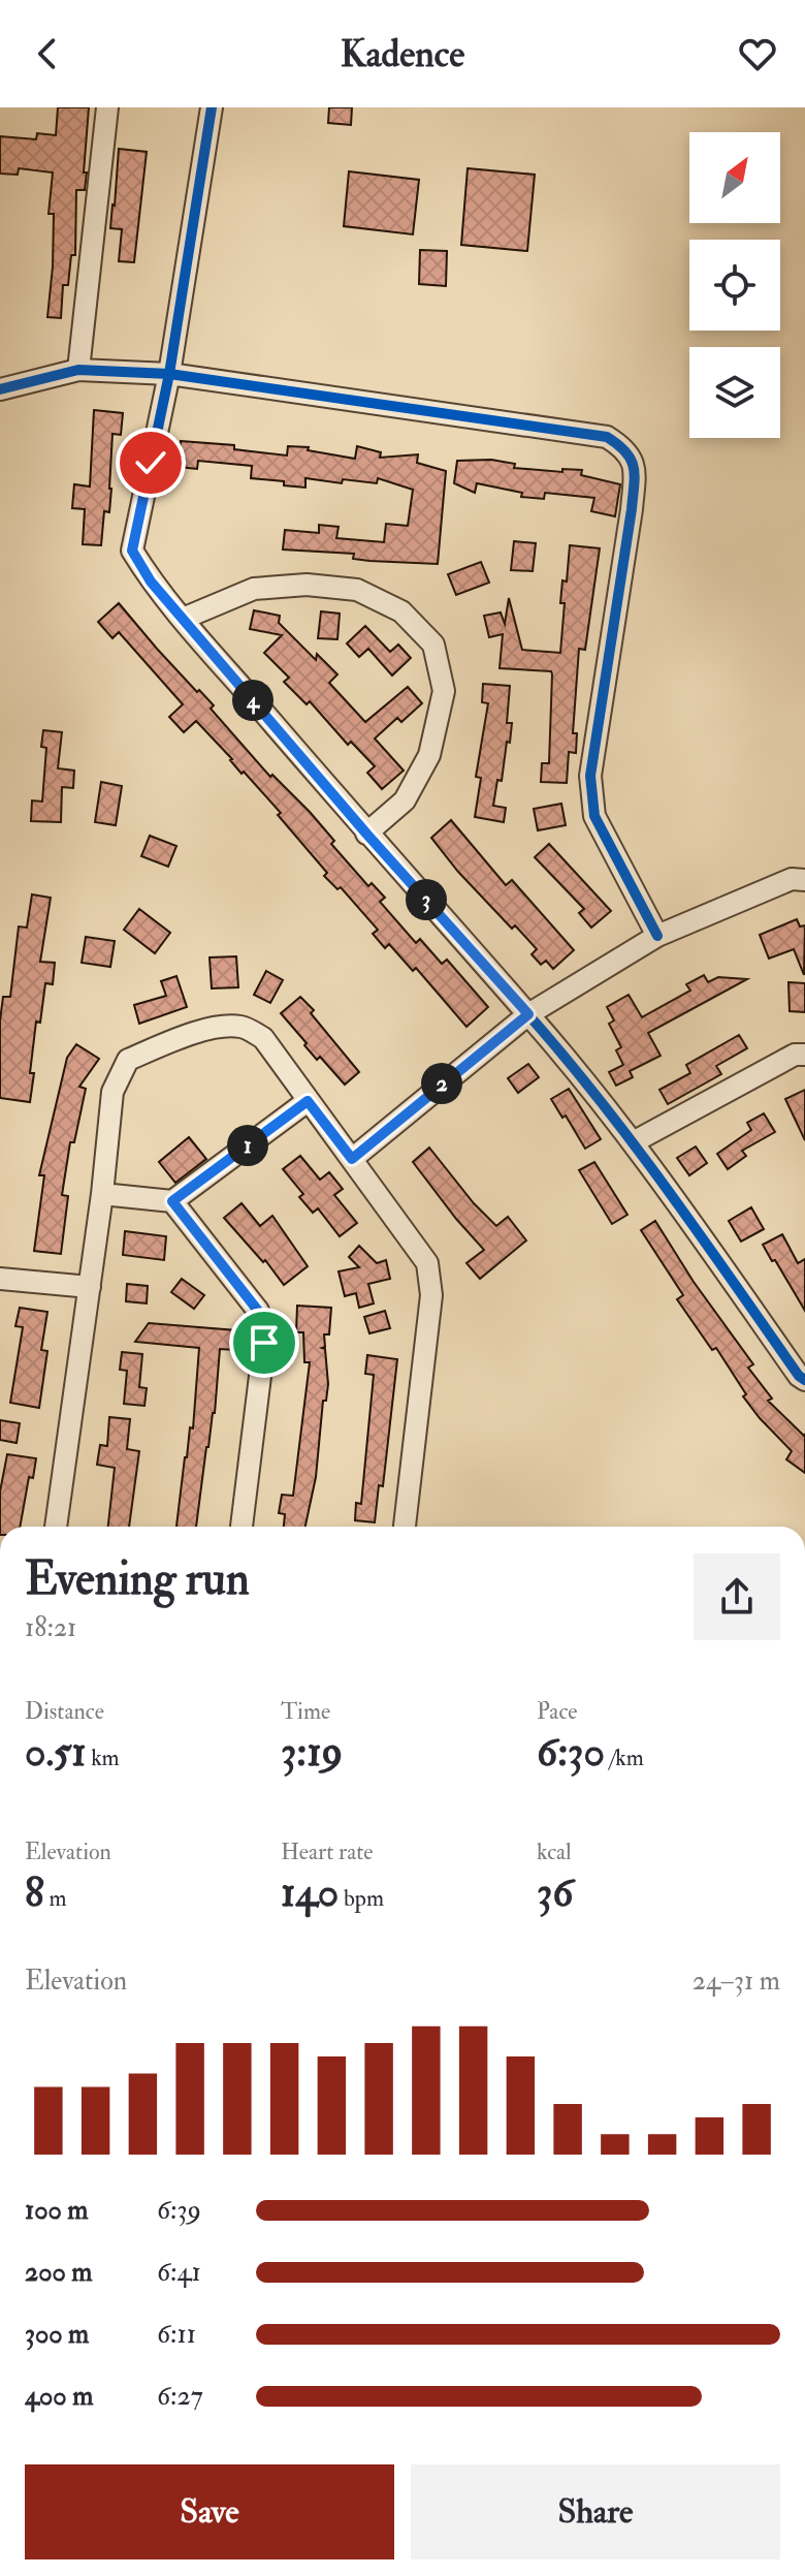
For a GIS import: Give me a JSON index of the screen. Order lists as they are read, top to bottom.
{
  "north": "top right",
  "page": {
    "header": "Kadence",
    "pins": [
      "4",
      "3",
      "2",
      "1"
    ],
    "heading": ["Evening run", "18:21"],
    "stats": [
      ["Distance", "0.51 km"],
      ["Time", "3:19"],
      ["Pace", "6:30 /km"],
      ["Elevation", "8 m"],
      ["Heart rate", "140 bpm"],
      ["kcal", "36"]
    ],
    "chart": ["Elevation", "24–31 m"],
    "list": [
      {
        "name": "100 m",
        "note": "6:39"
      },
      {
        "name": "200 m",
        "note": "6:41"
      },
      {
        "name": "300 m",
        "note": "6:11"
      },
      {
        "name": "400 m",
        "note": "6:27"
      }
    ],
    "buttons": ["Save", "Share"]
  }
}
